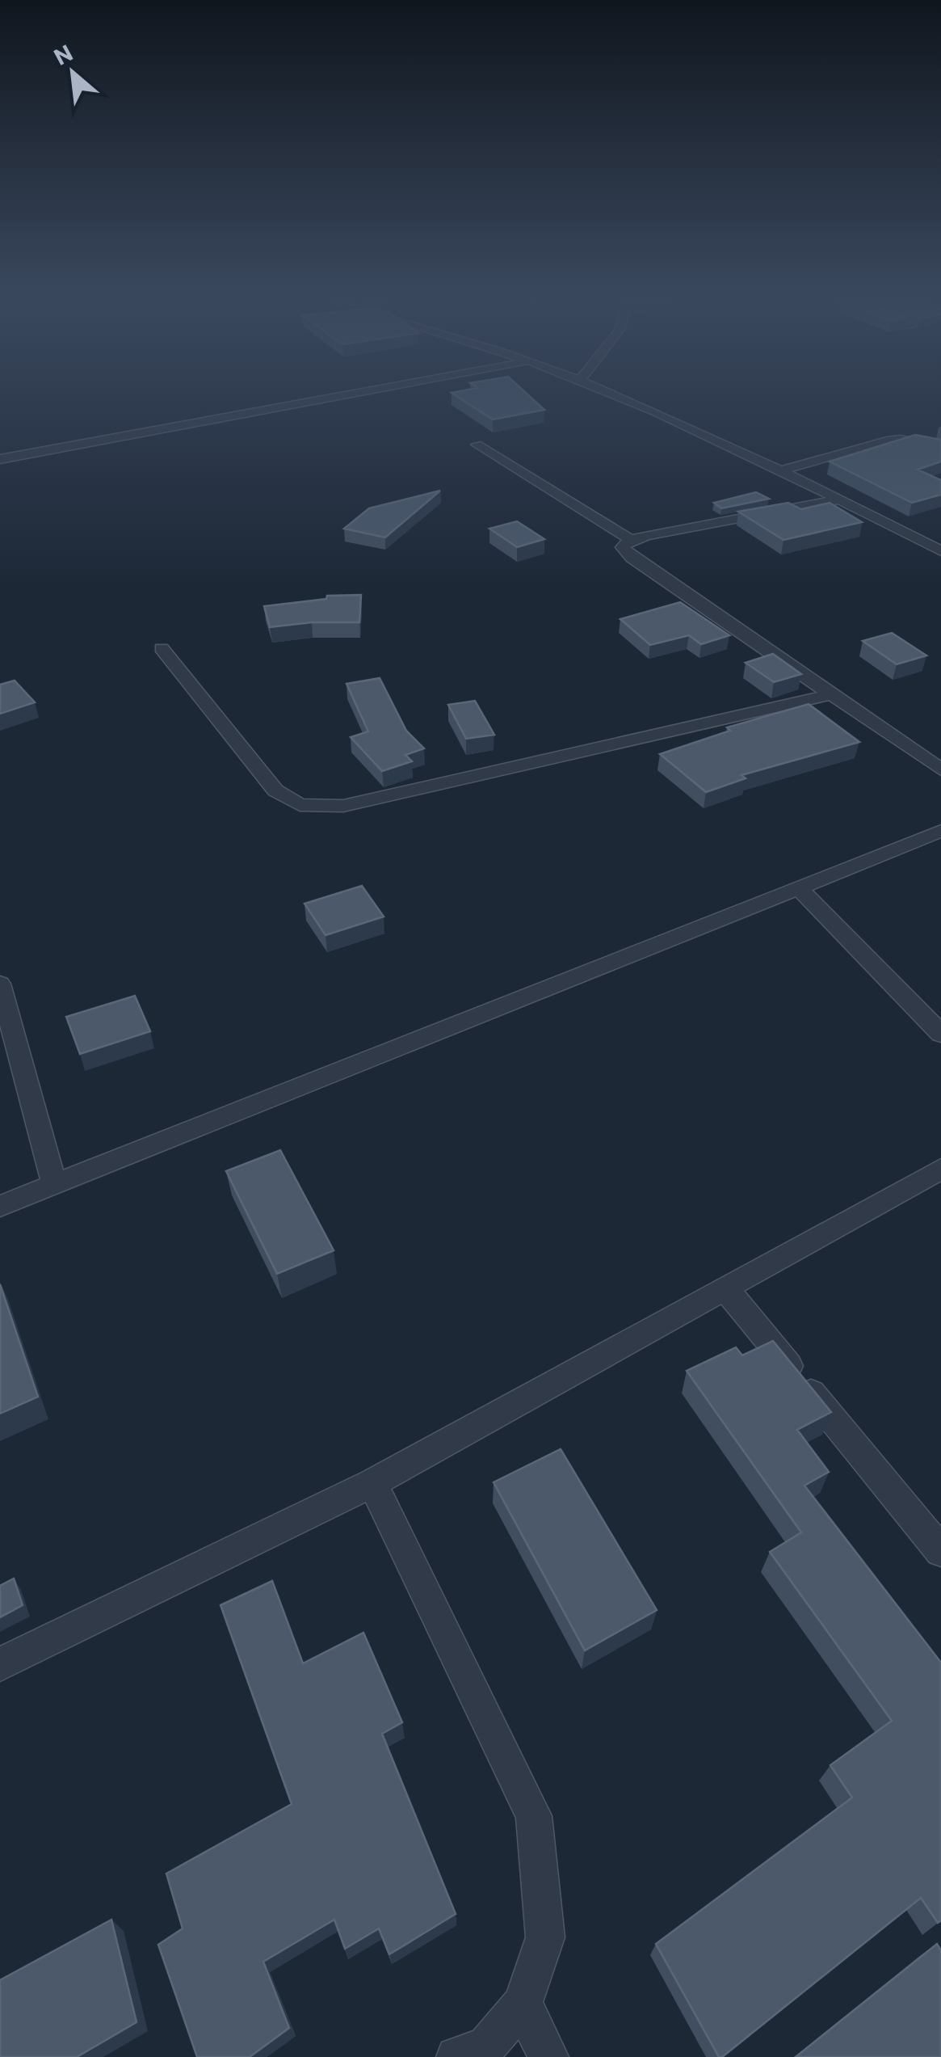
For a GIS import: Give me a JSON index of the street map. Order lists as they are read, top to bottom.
{
  "north": "top left"
}
